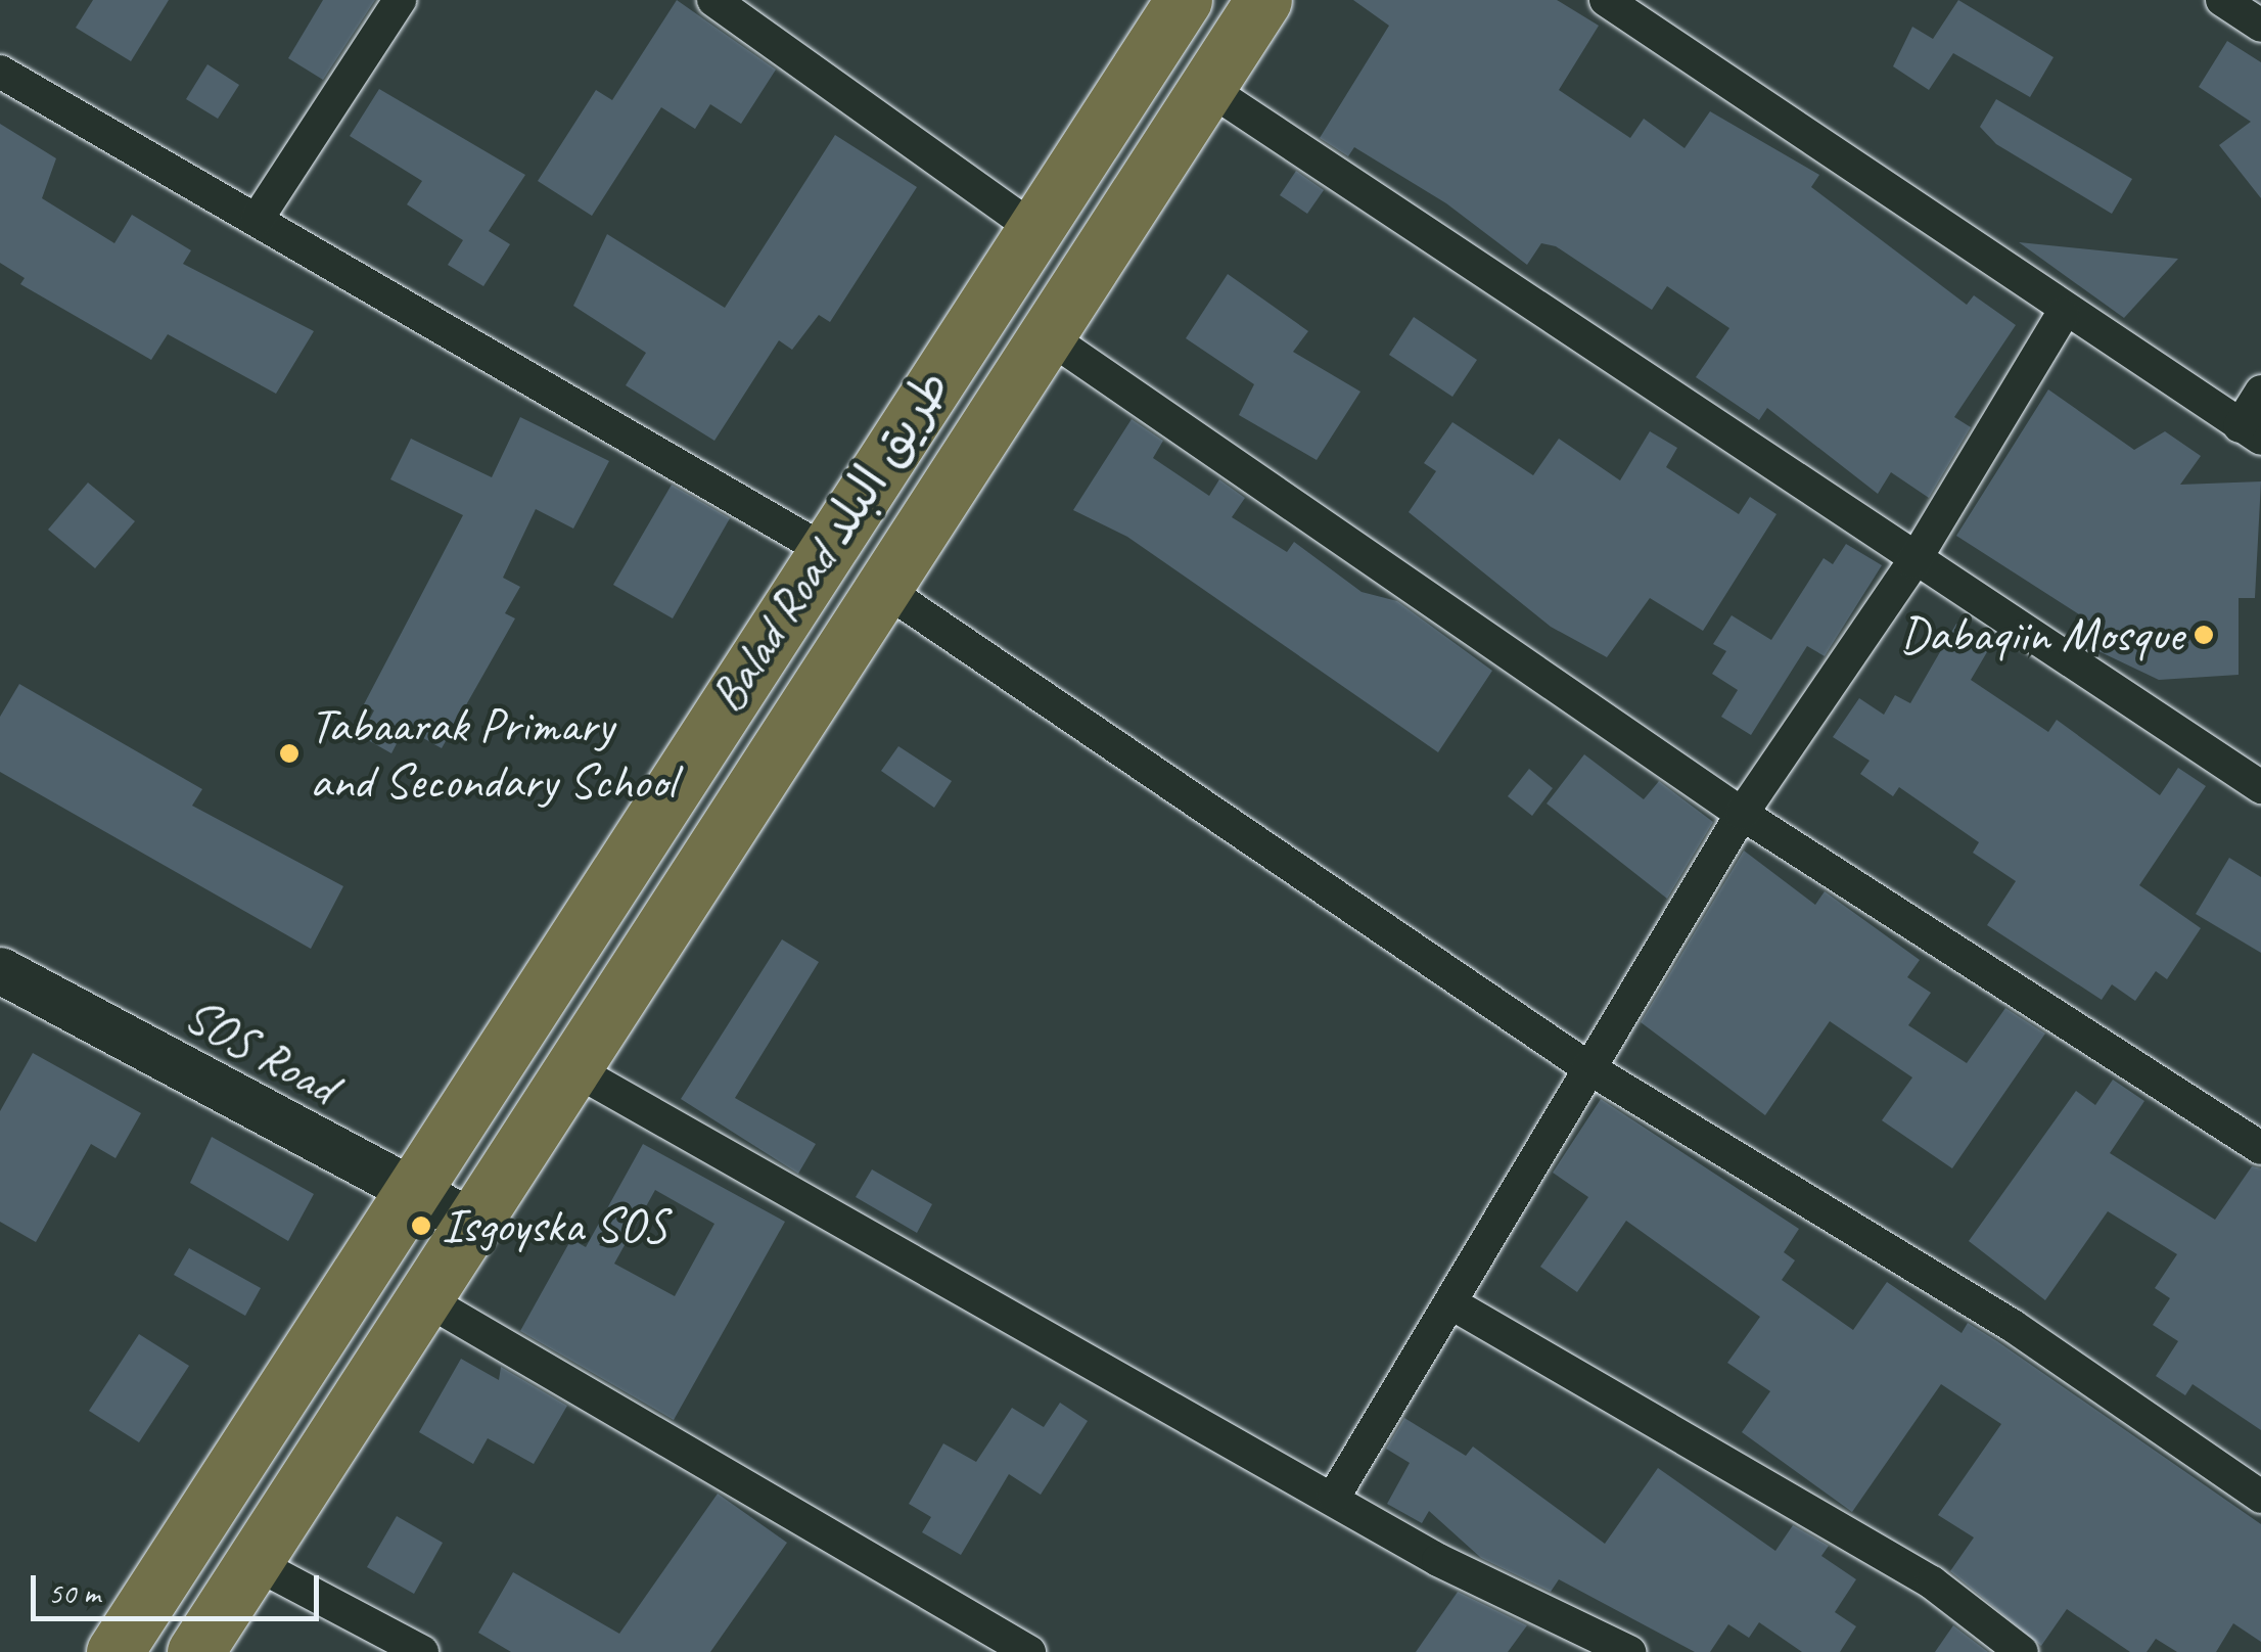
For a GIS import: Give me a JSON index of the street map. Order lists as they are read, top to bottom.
{
  "streets": {
    "highway": ["Balad Road طريق البلد"],
    "street": ["SOS Road"]
  },
  "crossings": [
    ["Balad Road طريق البلد", "SOS Road"]
  ],
  "places": ["Dabaqiin Mosque", "Tabaarak Primary and Secondary School", "Isgoyska SOS"],
  "scale_bar": "50 m"
}
